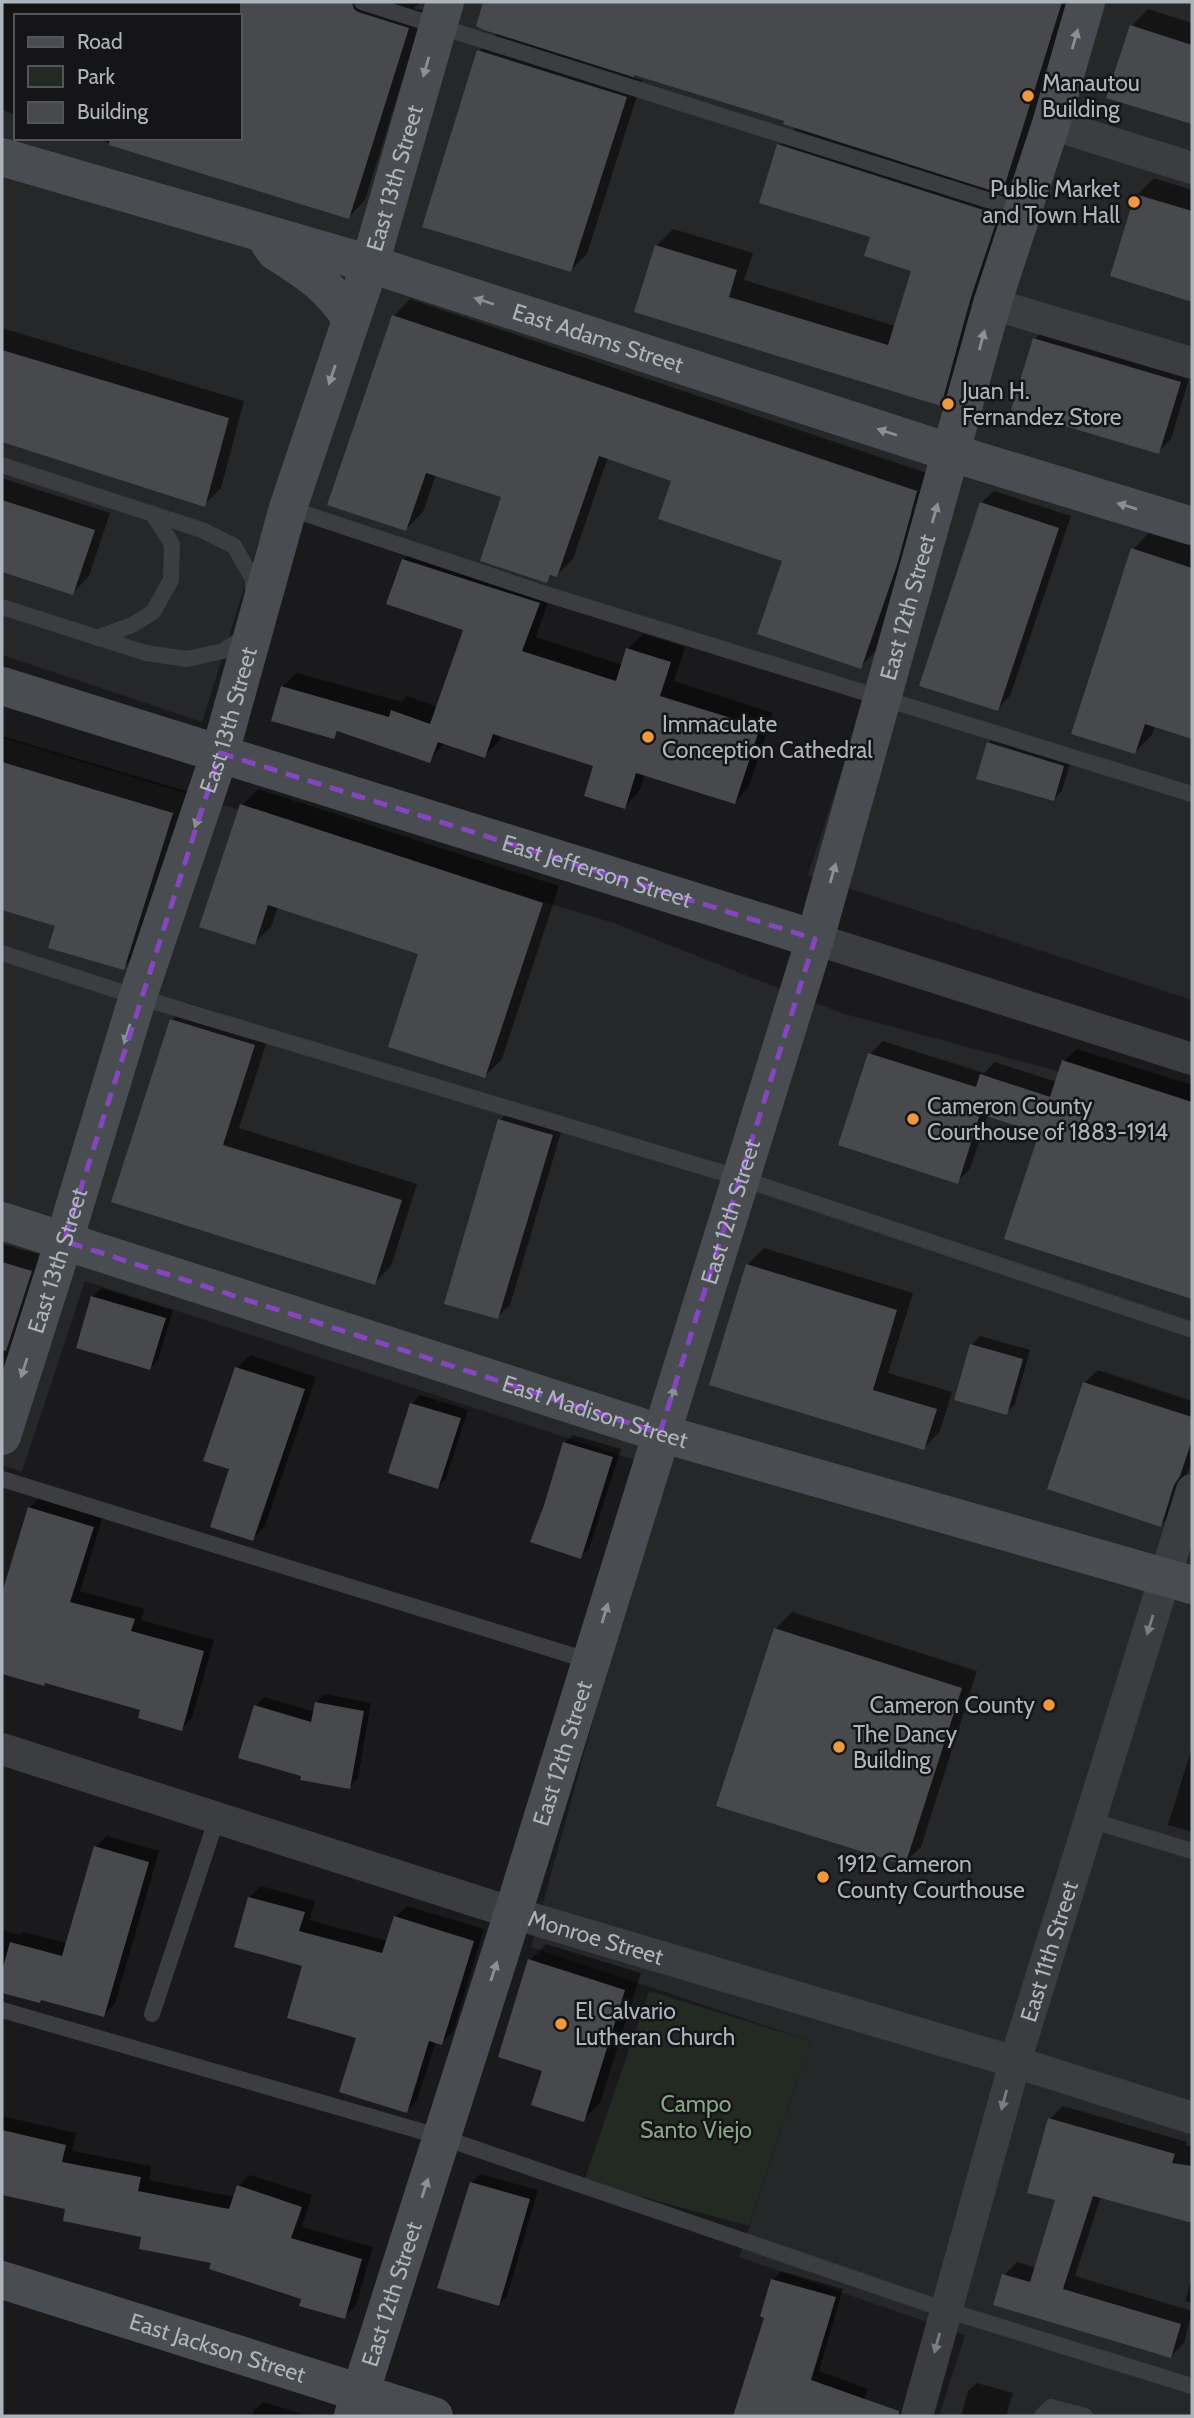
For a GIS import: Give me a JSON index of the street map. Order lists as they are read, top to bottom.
{
  "streets": {
    "main road": [
      "East 13th Street",
      "East Adams Street",
      "East 12th Street",
      "East Jefferson Street",
      "East Madison Street",
      "East Jackson Street"
    ],
    "street": ["Monroe Street", "East 11th Street"]
  },
  "crossings": [
    ["East 13th Street", "East Adams Street"],
    ["East 13th Street", "East Jefferson Street"],
    ["East 13th Street", "East Madison Street"],
    ["East Adams Street", "East 12th Street"],
    ["East 12th Street", "East Jefferson Street"],
    ["East 12th Street", "East Madison Street"],
    ["East 12th Street", "Monroe Street"],
    ["East 12th Street", "East Jackson Street"],
    ["East Madison Street", "East 11th Street"],
    ["Monroe Street", "East 11th Street"]
  ],
  "one_way": [
    "East 13th Street",
    "East Adams Street",
    "East 12th Street",
    "East 11th Street"
  ],
  "parks": ["Campo Santo Viejo"],
  "places": [
    "Manautou Building",
    "Public Market and Town Hall",
    "Juan H. Fernandez Store",
    "Immaculate Conception Cathedral",
    "Cameron County Courthouse of 1883-1914",
    "Cameron County",
    "The Dancy Building",
    "1912 Cameron County Courthouse",
    "El Calvario Lutheran Church"
  ],
  "legend": ["Road", "Park", "Building"]
}
